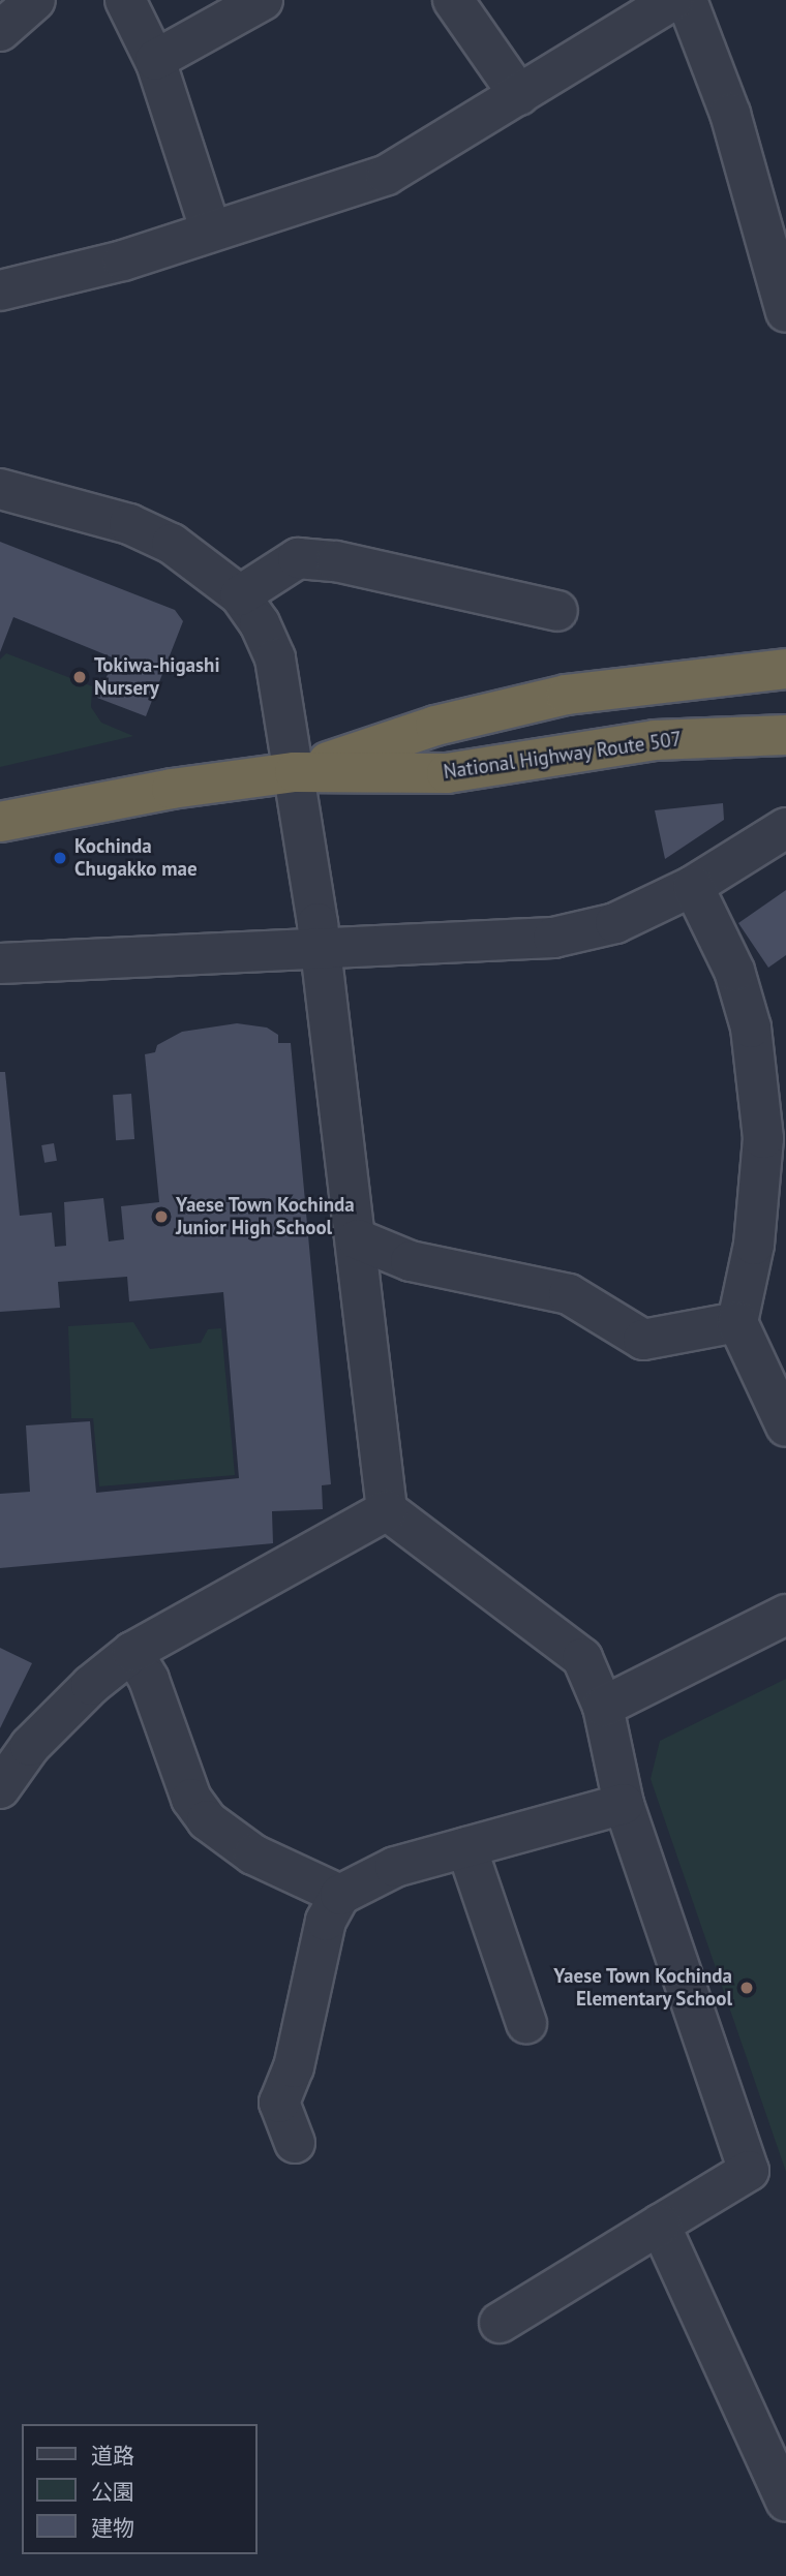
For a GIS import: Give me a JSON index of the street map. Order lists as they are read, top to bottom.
{
  "streets": {
    "highway": ["National Highway Route 507"]
  },
  "places": [
    "Tokiwa-higashi Nursery",
    "Kochinda Chugakko mae",
    "Yaese Town Kochinda Junior High School",
    "Yaese Town Kochinda Elementary School"
  ],
  "legend": ["道路", "公園", "建物"]
}
